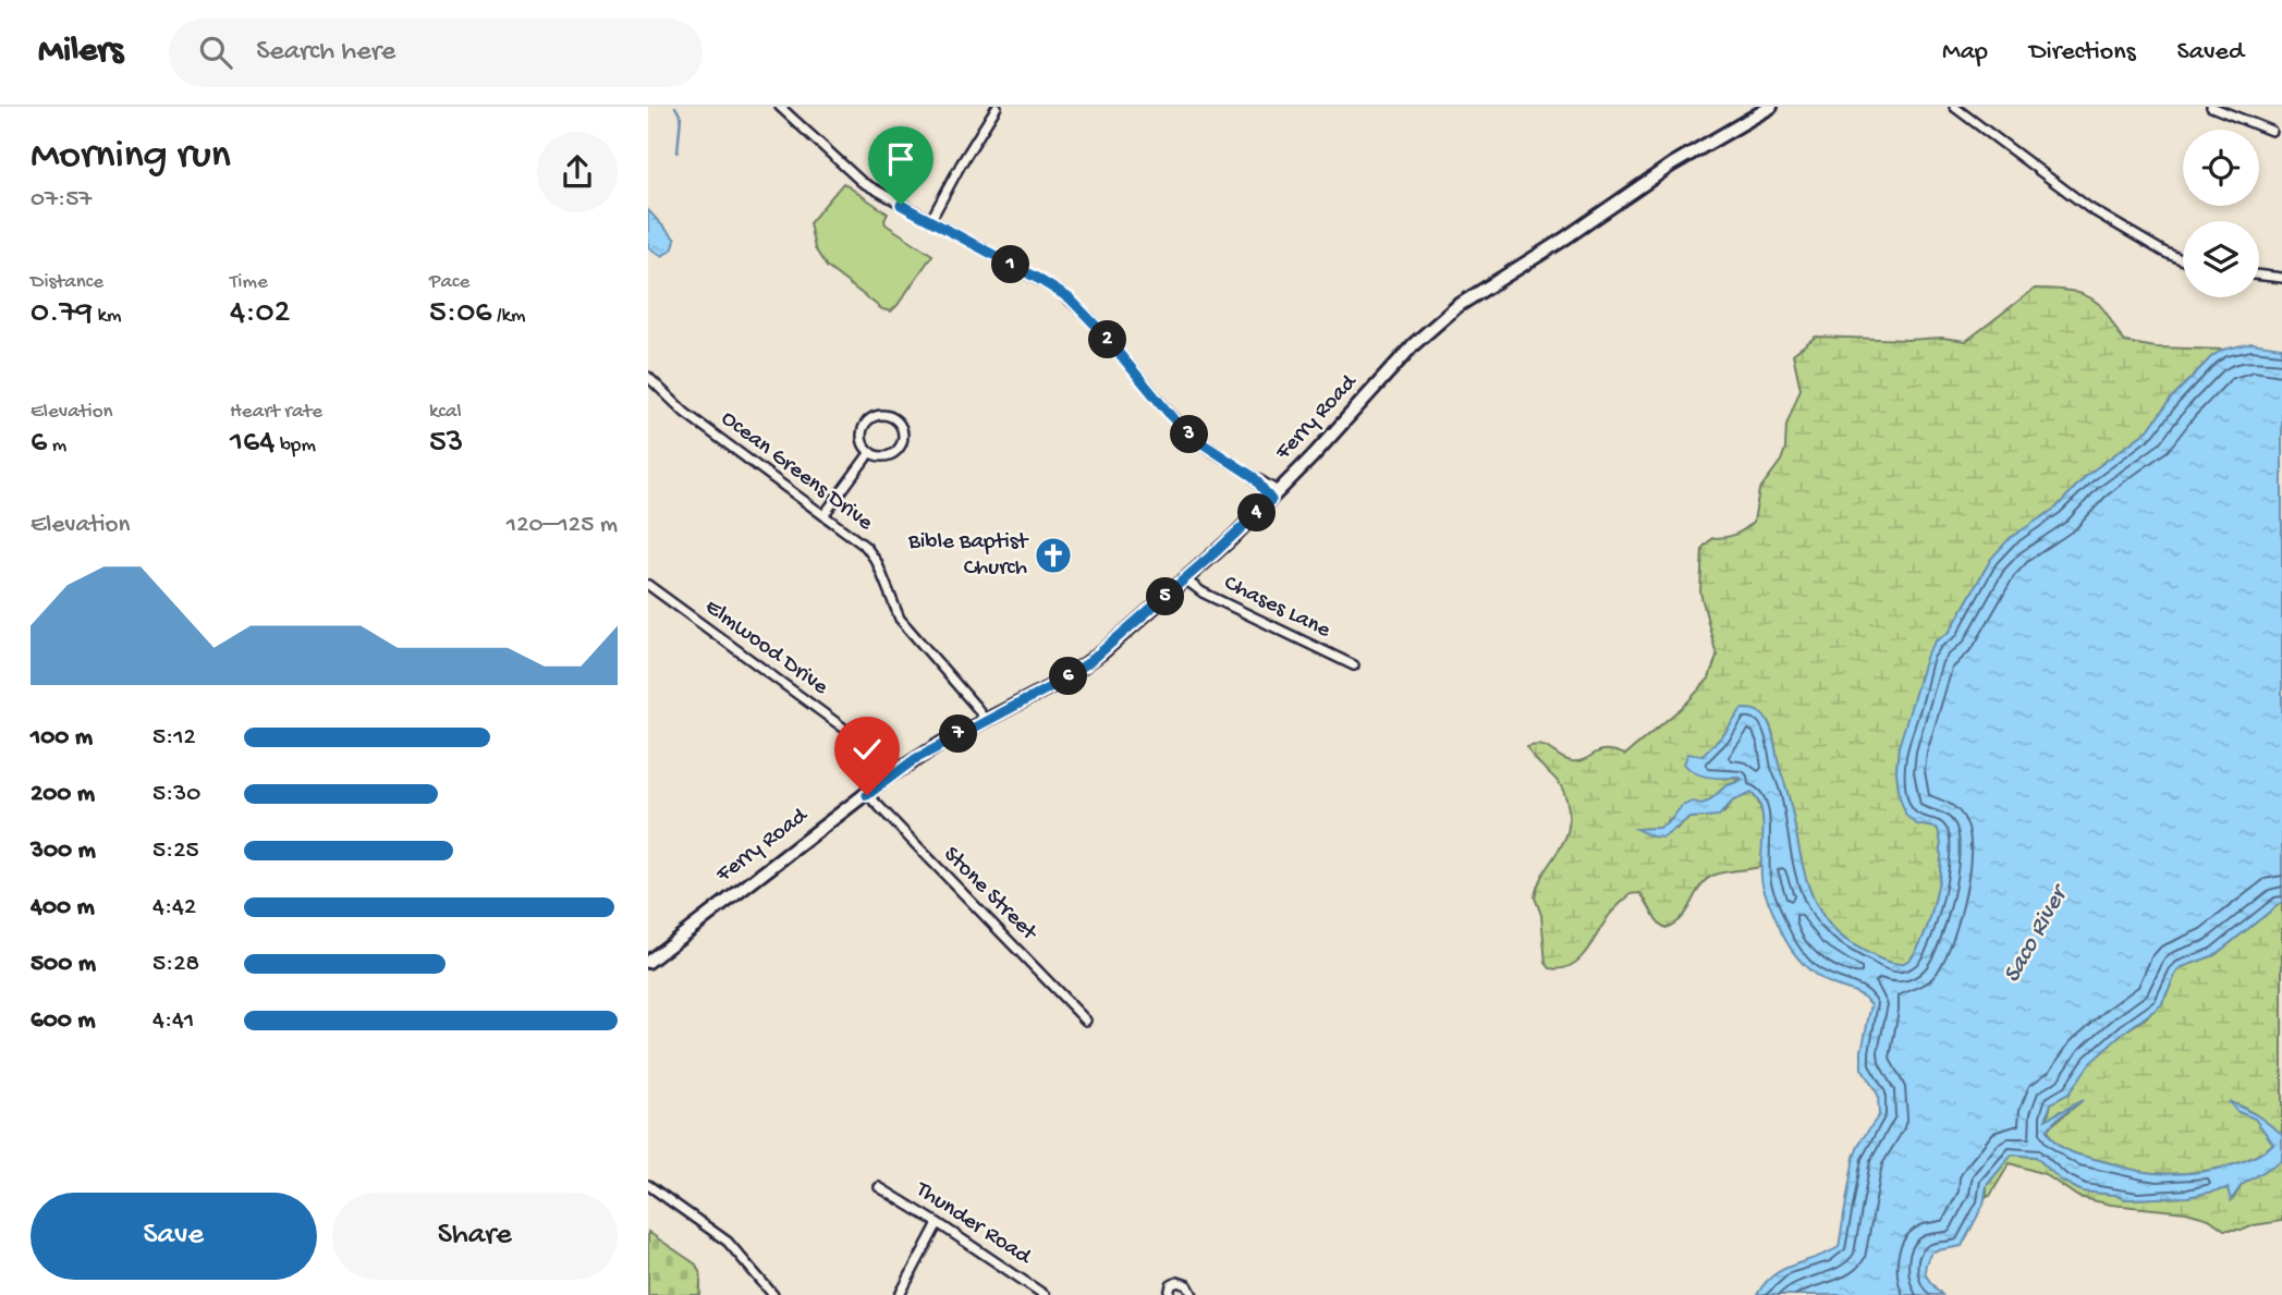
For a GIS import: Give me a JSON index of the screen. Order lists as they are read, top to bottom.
{
  "streets": {
    "main road": ["Ferry Road"],
    "street": [
      "Ocean Greens Drive",
      "Chases Lane",
      "Elmwood Drive",
      "Stone Street",
      "Thunder Road"
    ]
  },
  "crossings": [
    ["Ferry Road", "Ocean Greens Drive"],
    ["Ferry Road", "Chases Lane"],
    ["Ferry Road", "Elmwood Drive"],
    ["Ferry Road", "Stone Street"]
  ],
  "water": ["Saco River"],
  "places": {
    "church": ["Bible Baptist Church"]
  },
  "page": {
    "header": "Milers",
    "search": "Search here",
    "nav": ["Map", "Directions", "Saved"],
    "heading": ["Morning run", "07:57"],
    "stats": [
      ["Distance", "0.79 km"],
      ["Time", "4:02"],
      ["Pace", "5:06 /km"],
      ["Elevation", "6 m"],
      ["Heart rate", "164 bpm"],
      ["kcal", "53"]
    ],
    "pins": [
      "1",
      "2",
      "3",
      "4",
      "5",
      "6",
      "7"
    ],
    "chart": ["Elevation", "120–125 m"],
    "list": [
      {
        "name": "100 m",
        "note": "5:12"
      },
      {
        "name": "200 m",
        "note": "5:30"
      },
      {
        "name": "300 m",
        "note": "5:25"
      },
      {
        "name": "400 m",
        "note": "4:42"
      },
      {
        "name": "500 m",
        "note": "5:28"
      },
      {
        "name": "600 m",
        "note": "4:41"
      }
    ],
    "buttons": ["Save", "Share"]
  }
}
